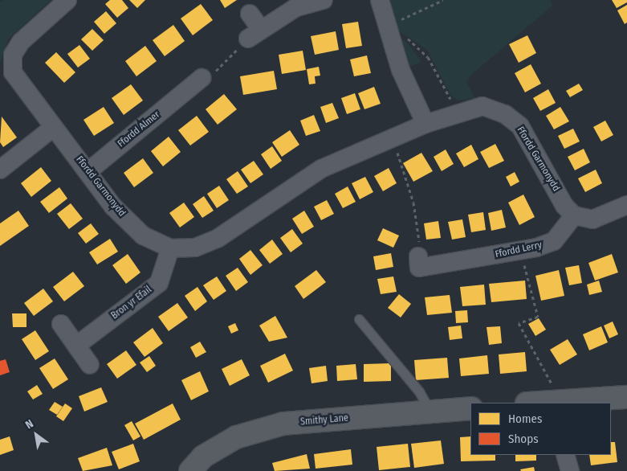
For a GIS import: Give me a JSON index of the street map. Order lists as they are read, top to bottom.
{
  "streets": {
    "street": [
      "Ffordd Almer",
      "Ffordd Garmonydd",
      "Ffordd Lerry",
      "Bron yr Efail",
      "Smithy Lane"
    ]
  },
  "crossings": [
    ["Ffordd Almer", "Ffordd Garmonydd"],
    ["Ffordd Garmonydd", "Ffordd Lerry"],
    ["Ffordd Garmonydd", "Bron yr Efail"]
  ],
  "legend": ["Homes", "Shops"],
  "north": "top left"
}
